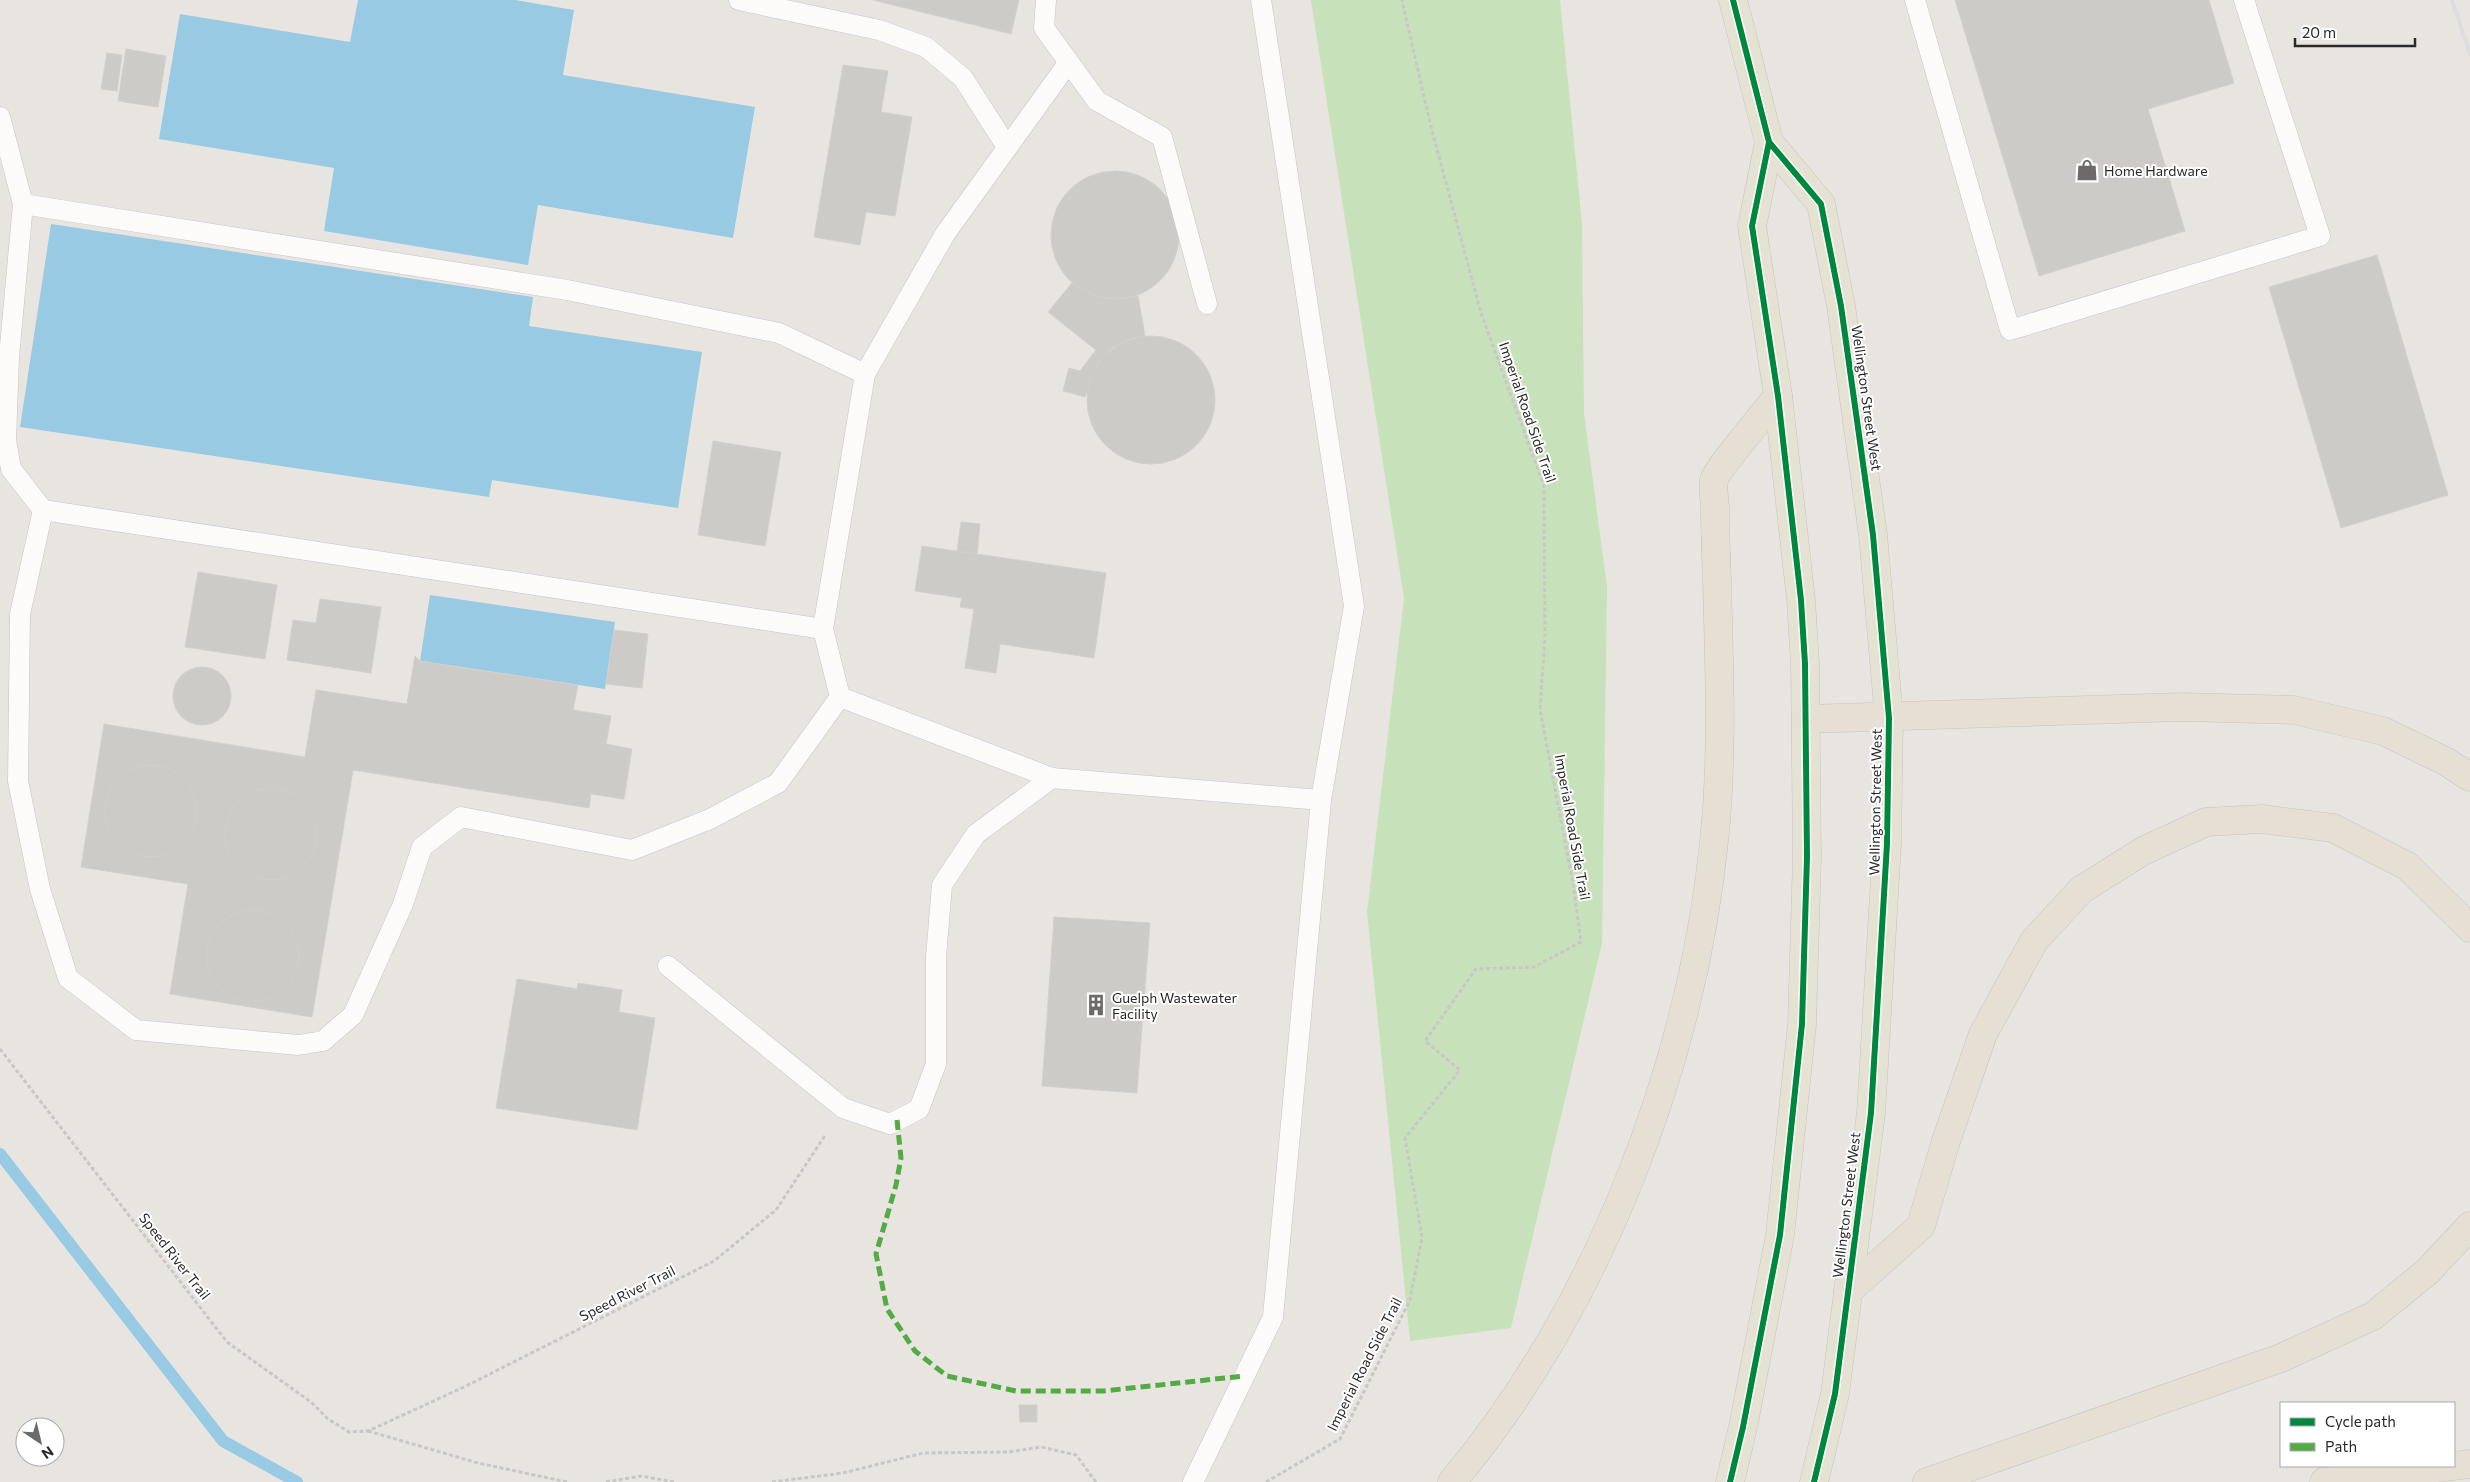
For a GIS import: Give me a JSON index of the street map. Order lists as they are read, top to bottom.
{
  "streets": {
    "main road": ["Wellington Street West"],
    "path": ["Imperial Road Side Trail", "Speed River Trail"]
  },
  "places": {
    "shop": ["Home Hardware"],
    "building": ["Guelph Wastewater Facility"]
  },
  "legend": ["Cycle path", "Path"],
  "scale_bar": "20 m",
  "north": "bottom right"
}
